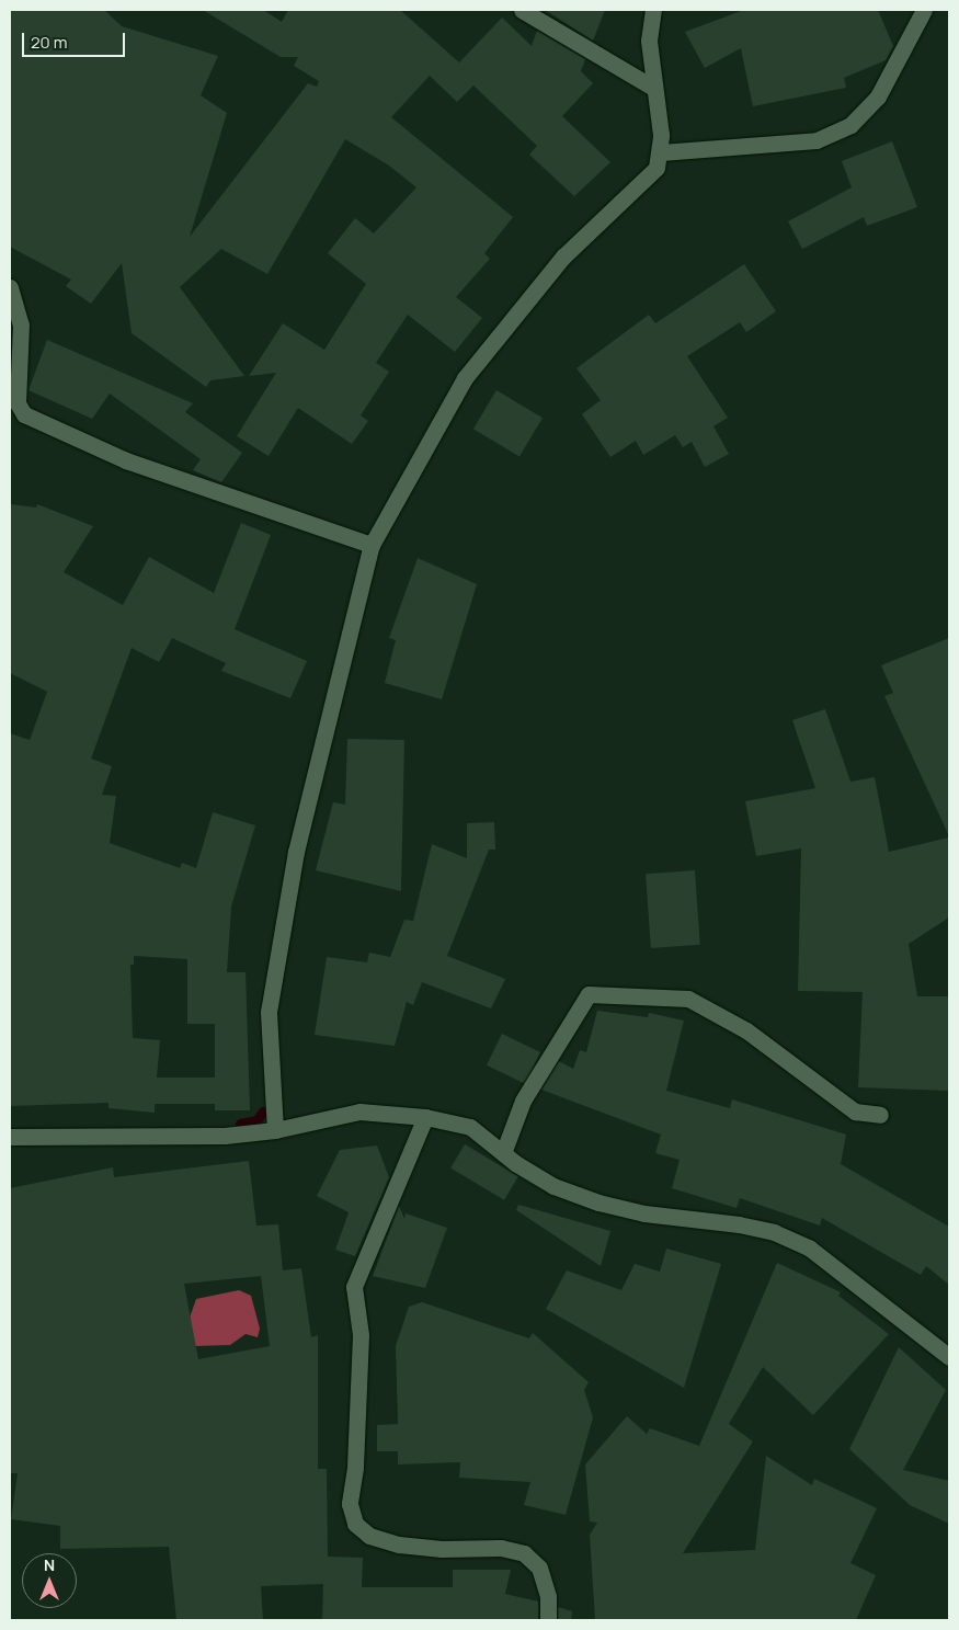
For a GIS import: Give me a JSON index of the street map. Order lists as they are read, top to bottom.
{
  "scale_bar": "20 m",
  "north": "top"
}
